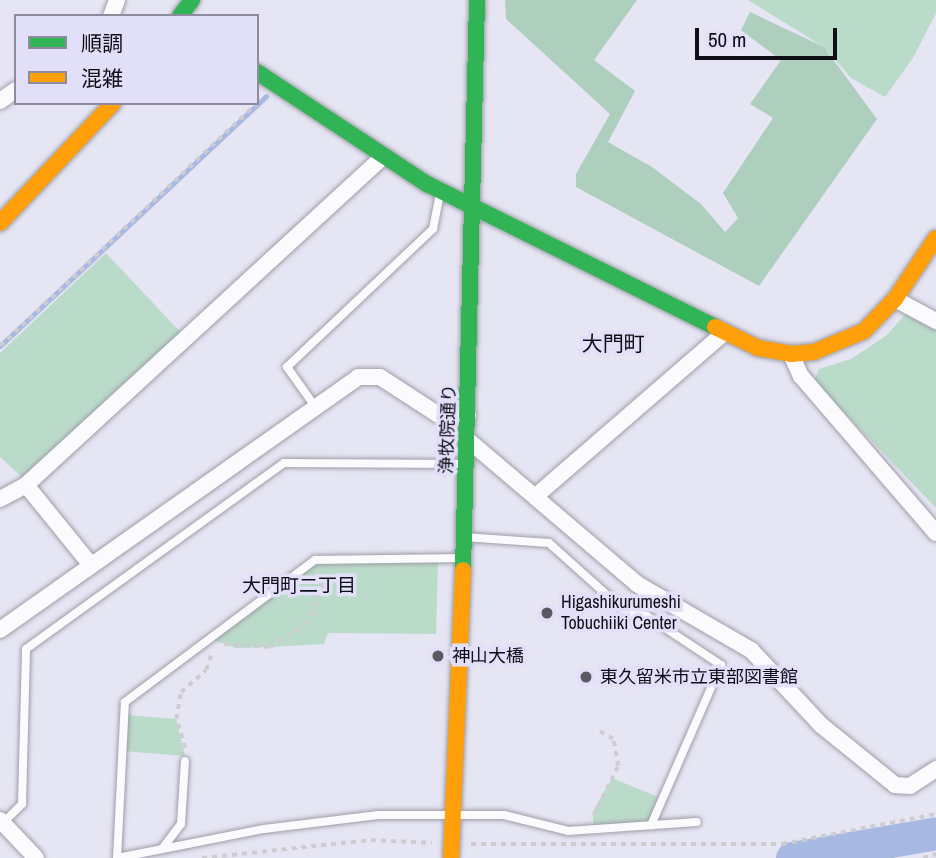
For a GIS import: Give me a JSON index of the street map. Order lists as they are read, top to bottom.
{
  "streets": {
    "street": ["浄牧院通り"]
  },
  "districts": ["大門町", "大門町二丁目"],
  "places": ["Higashikurumeshi Tobuchiiki Center", "神山大橋", "東久留米市立東部図書館"],
  "legend": ["順調", "混雑"],
  "scale_bar": "50 m"
}
